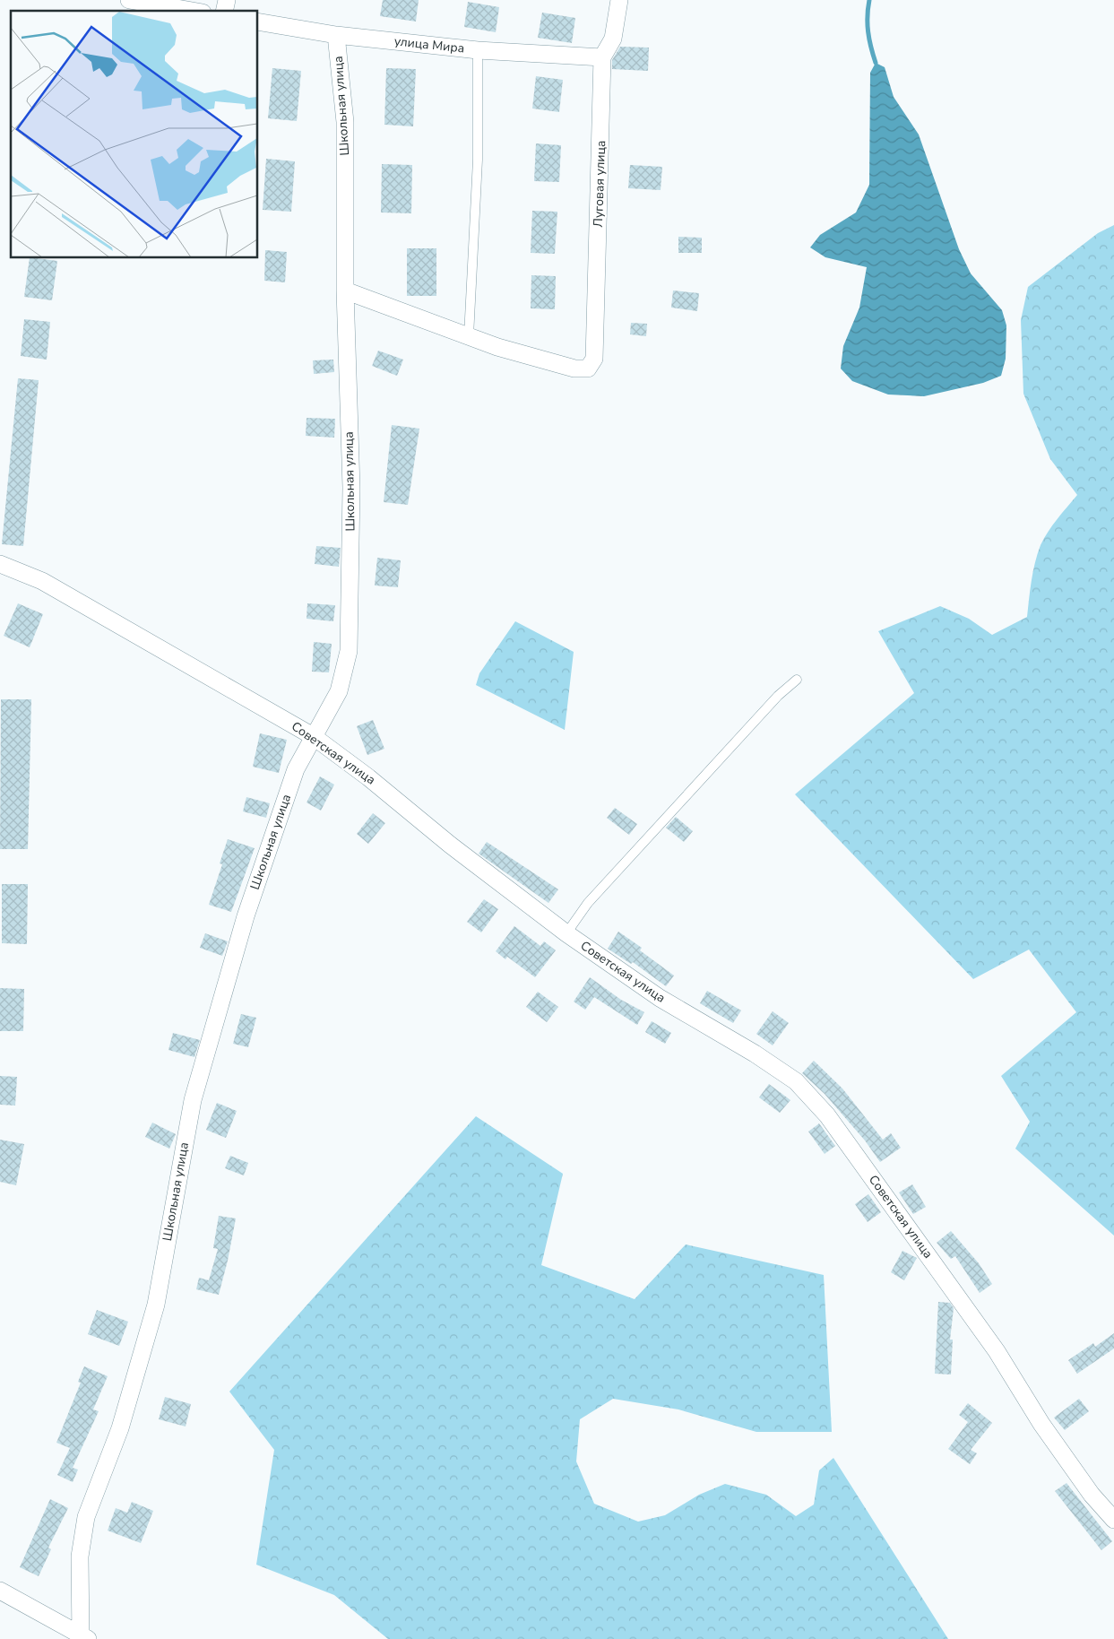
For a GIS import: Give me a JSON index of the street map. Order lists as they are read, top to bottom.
{
  "streets": {
    "street": [
      "улица Мира",
      "Школьная улица",
      "Луговая улица",
      "Советская улица"
    ]
  },
  "crossings": [
    ["улица Мира", "Школьная улица"],
    ["улица Мира", "Луговая улица"],
    ["Школьная улица", "Советская улица"]
  ]
}
